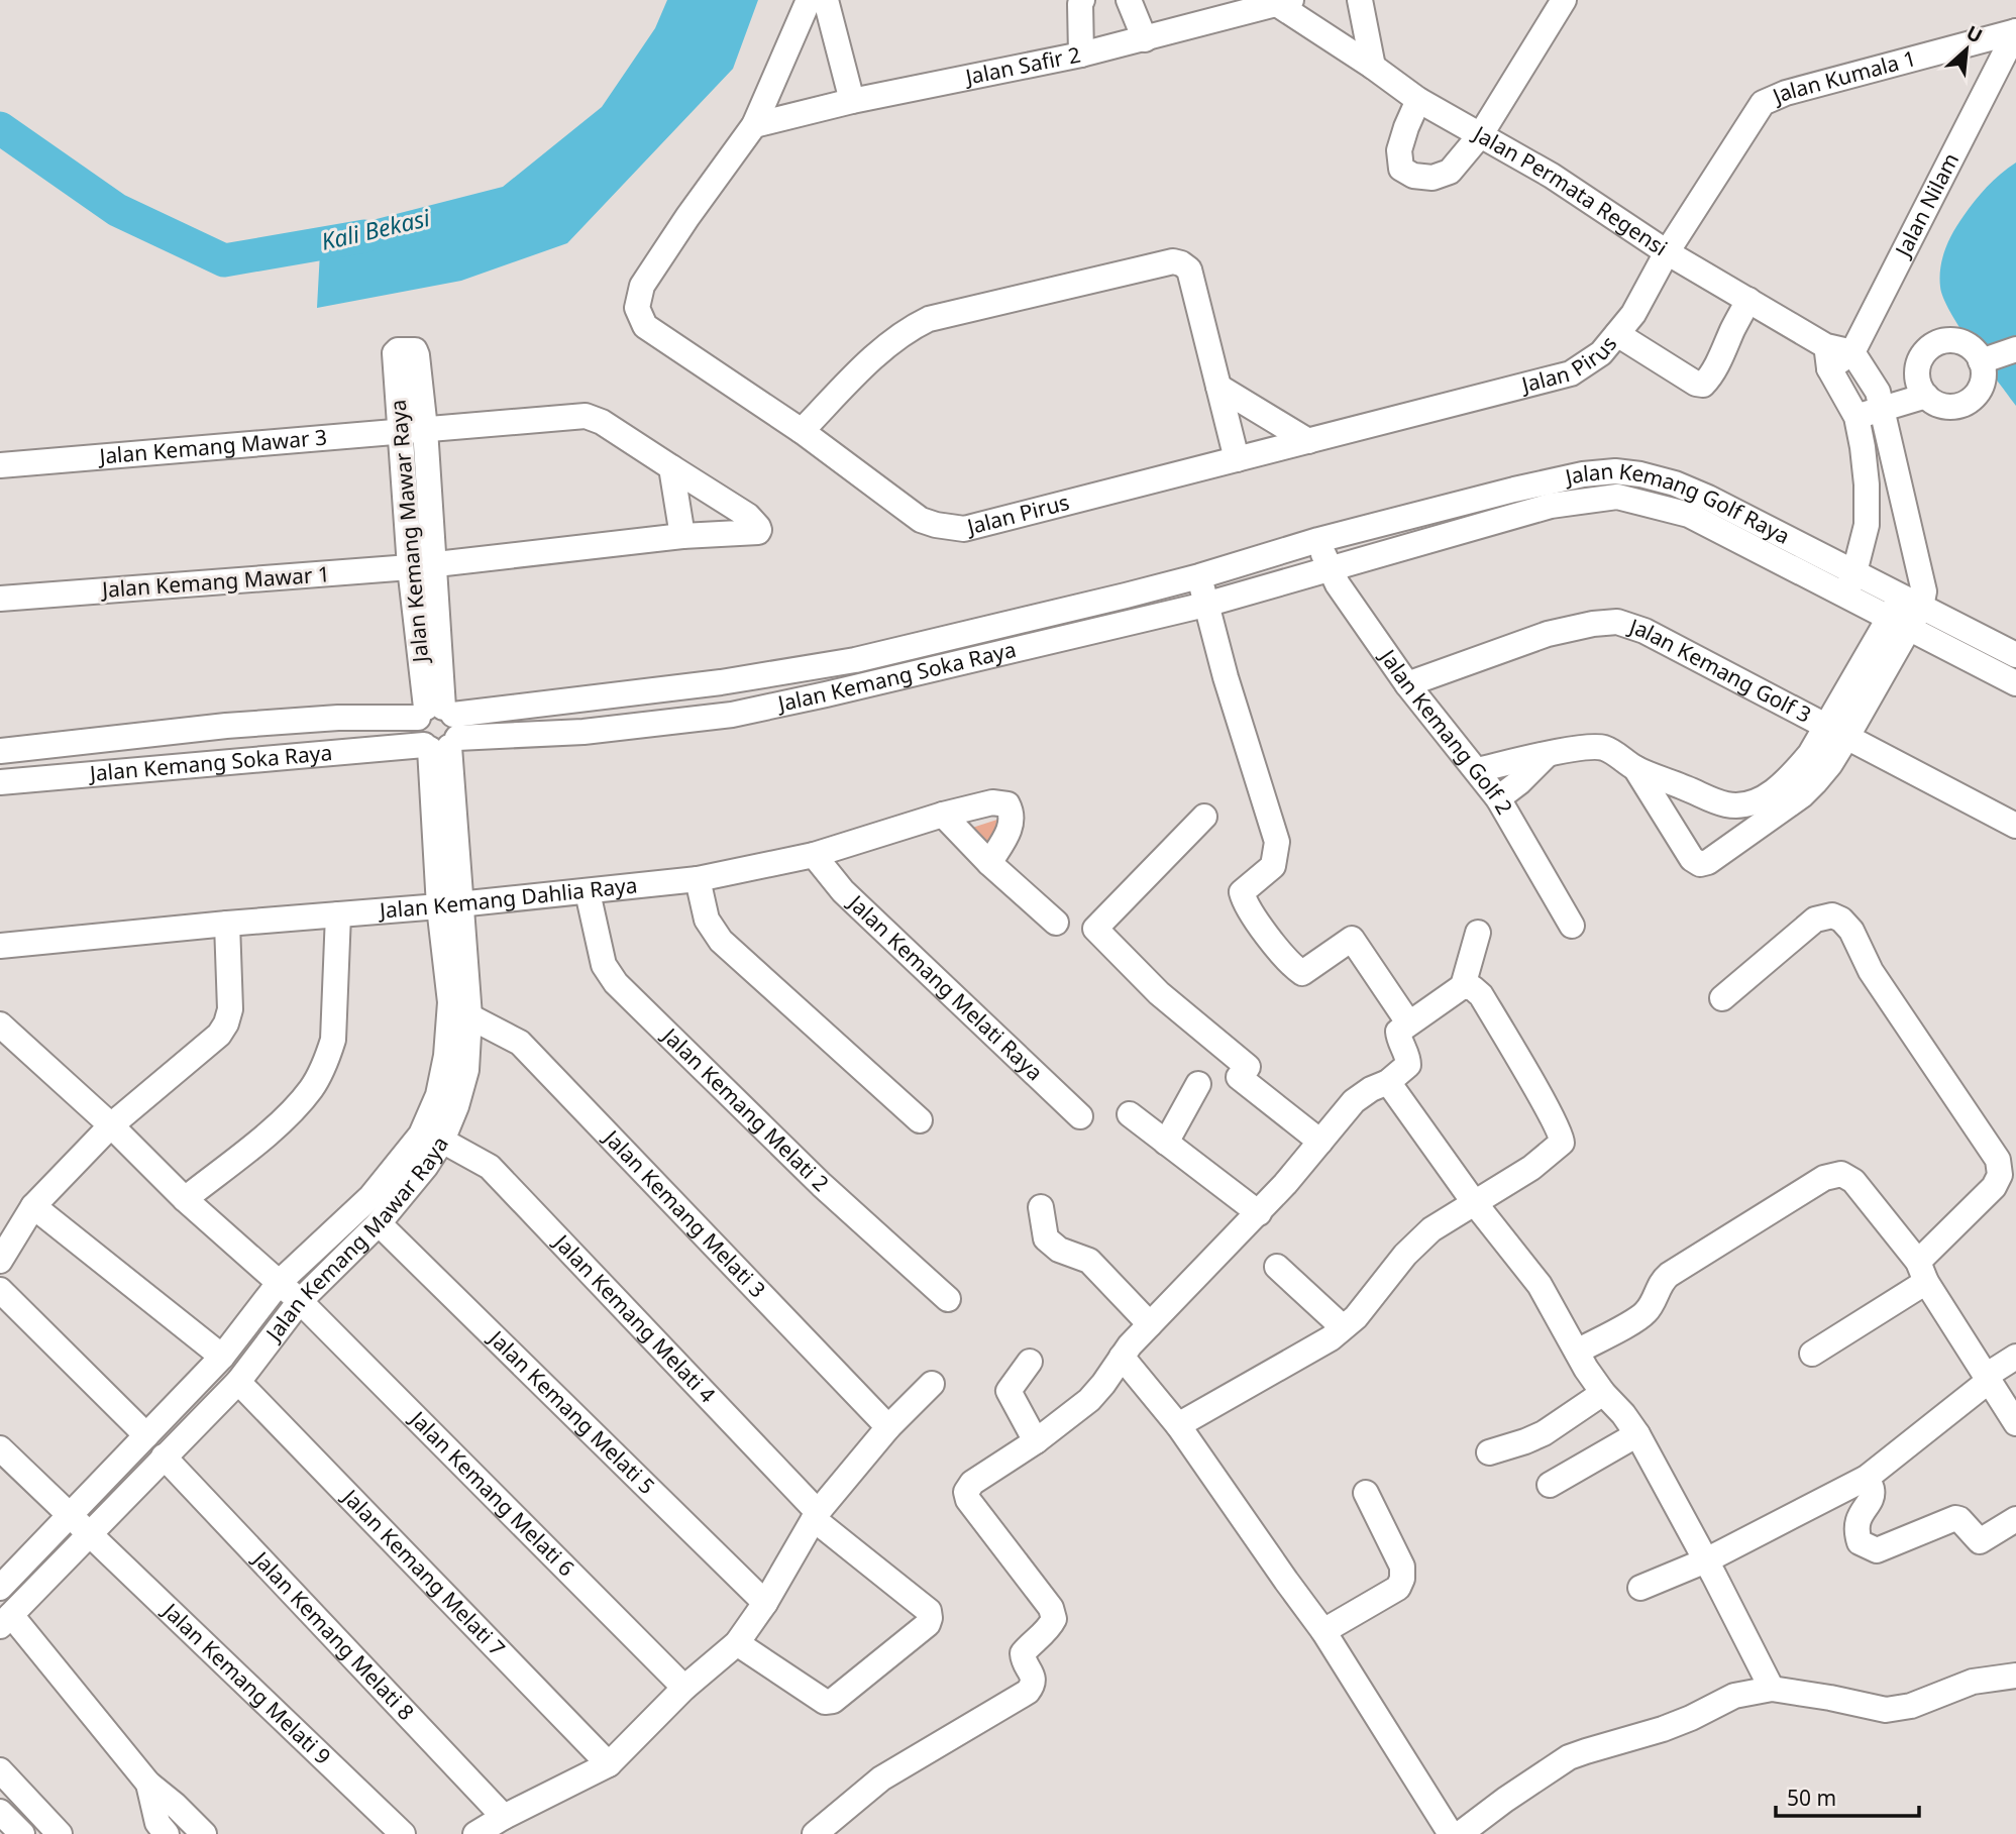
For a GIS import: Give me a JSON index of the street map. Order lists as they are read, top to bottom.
{
  "streets": {
    "street": [
      "Jalan Safir 2",
      "Jalan Kumala 1",
      "Jalan Permata Regensi",
      "Jalan Nilam",
      "Jalan Pirus",
      "Jalan Kemang Mawar 3",
      "Jalan Kemang Golf Raya",
      "Jalan Kemang Mawar Raya",
      "Jalan Kemang Mawar 1",
      "Jalan Kemang Golf 3",
      "Jalan Kemang Soka Raya",
      "Jalan Kemang Golf 2",
      "Jalan Kemang Dahlia Raya",
      "Jalan Kemang Melati Raya",
      "Jalan Kemang Melati 2",
      "Jalan Kemang Melati 3",
      "Jalan Kemang Melati 4",
      "Jalan Kemang Melati 5",
      "Jalan Kemang Melati 6",
      "Jalan Kemang Melati 7",
      "Jalan Kemang Melati 8",
      "Jalan Kemang Melati 9"
    ]
  },
  "crossings": [
    ["Jalan Safir 2", "Jalan Permata Regensi"],
    ["Jalan Safir 2", "Jalan Pirus"],
    ["Jalan Kumala 1", "Jalan Permata Regensi"],
    ["Jalan Kumala 1", "Jalan Nilam"],
    ["Jalan Kumala 1", "Jalan Pirus"],
    ["Jalan Permata Regensi", "Jalan Nilam"],
    ["Jalan Permata Regensi", "Jalan Pirus"],
    ["Jalan Kemang Mawar 3", "Jalan Kemang Mawar Raya"],
    ["Jalan Kemang Mawar 3", "Jalan Kemang Mawar 1"],
    ["Jalan Kemang Golf Raya", "Jalan Kemang Soka Raya"],
    ["Jalan Kemang Golf Raya", "Jalan Kemang Golf 2"],
    ["Jalan Kemang Mawar Raya", "Jalan Kemang Mawar 1"],
    ["Jalan Kemang Mawar Raya", "Jalan Kemang Soka Raya"],
    ["Jalan Kemang Mawar Raya", "Jalan Kemang Dahlia Raya"],
    ["Jalan Kemang Mawar Raya", "Jalan Kemang Melati 3"],
    ["Jalan Kemang Mawar Raya", "Jalan Kemang Melati 4"],
    ["Jalan Kemang Mawar Raya", "Jalan Kemang Melati 5"],
    ["Jalan Kemang Mawar Raya", "Jalan Kemang Melati 6"],
    ["Jalan Kemang Mawar Raya", "Jalan Kemang Melati 7"],
    ["Jalan Kemang Mawar Raya", "Jalan Kemang Melati 8"],
    ["Jalan Kemang Mawar Raya", "Jalan Kemang Melati 9"],
    ["Jalan Kemang Golf 3", "Jalan Kemang Golf 2"],
    ["Jalan Kemang Soka Raya", "Jalan Kemang Golf 2"],
    ["Jalan Kemang Dahlia Raya", "Jalan Kemang Melati Raya"],
    ["Jalan Kemang Dahlia Raya", "Jalan Kemang Melati 2"]
  ],
  "water": ["Kali Bekasi"],
  "scale_bar": "50 m",
  "north": "top right"
}
